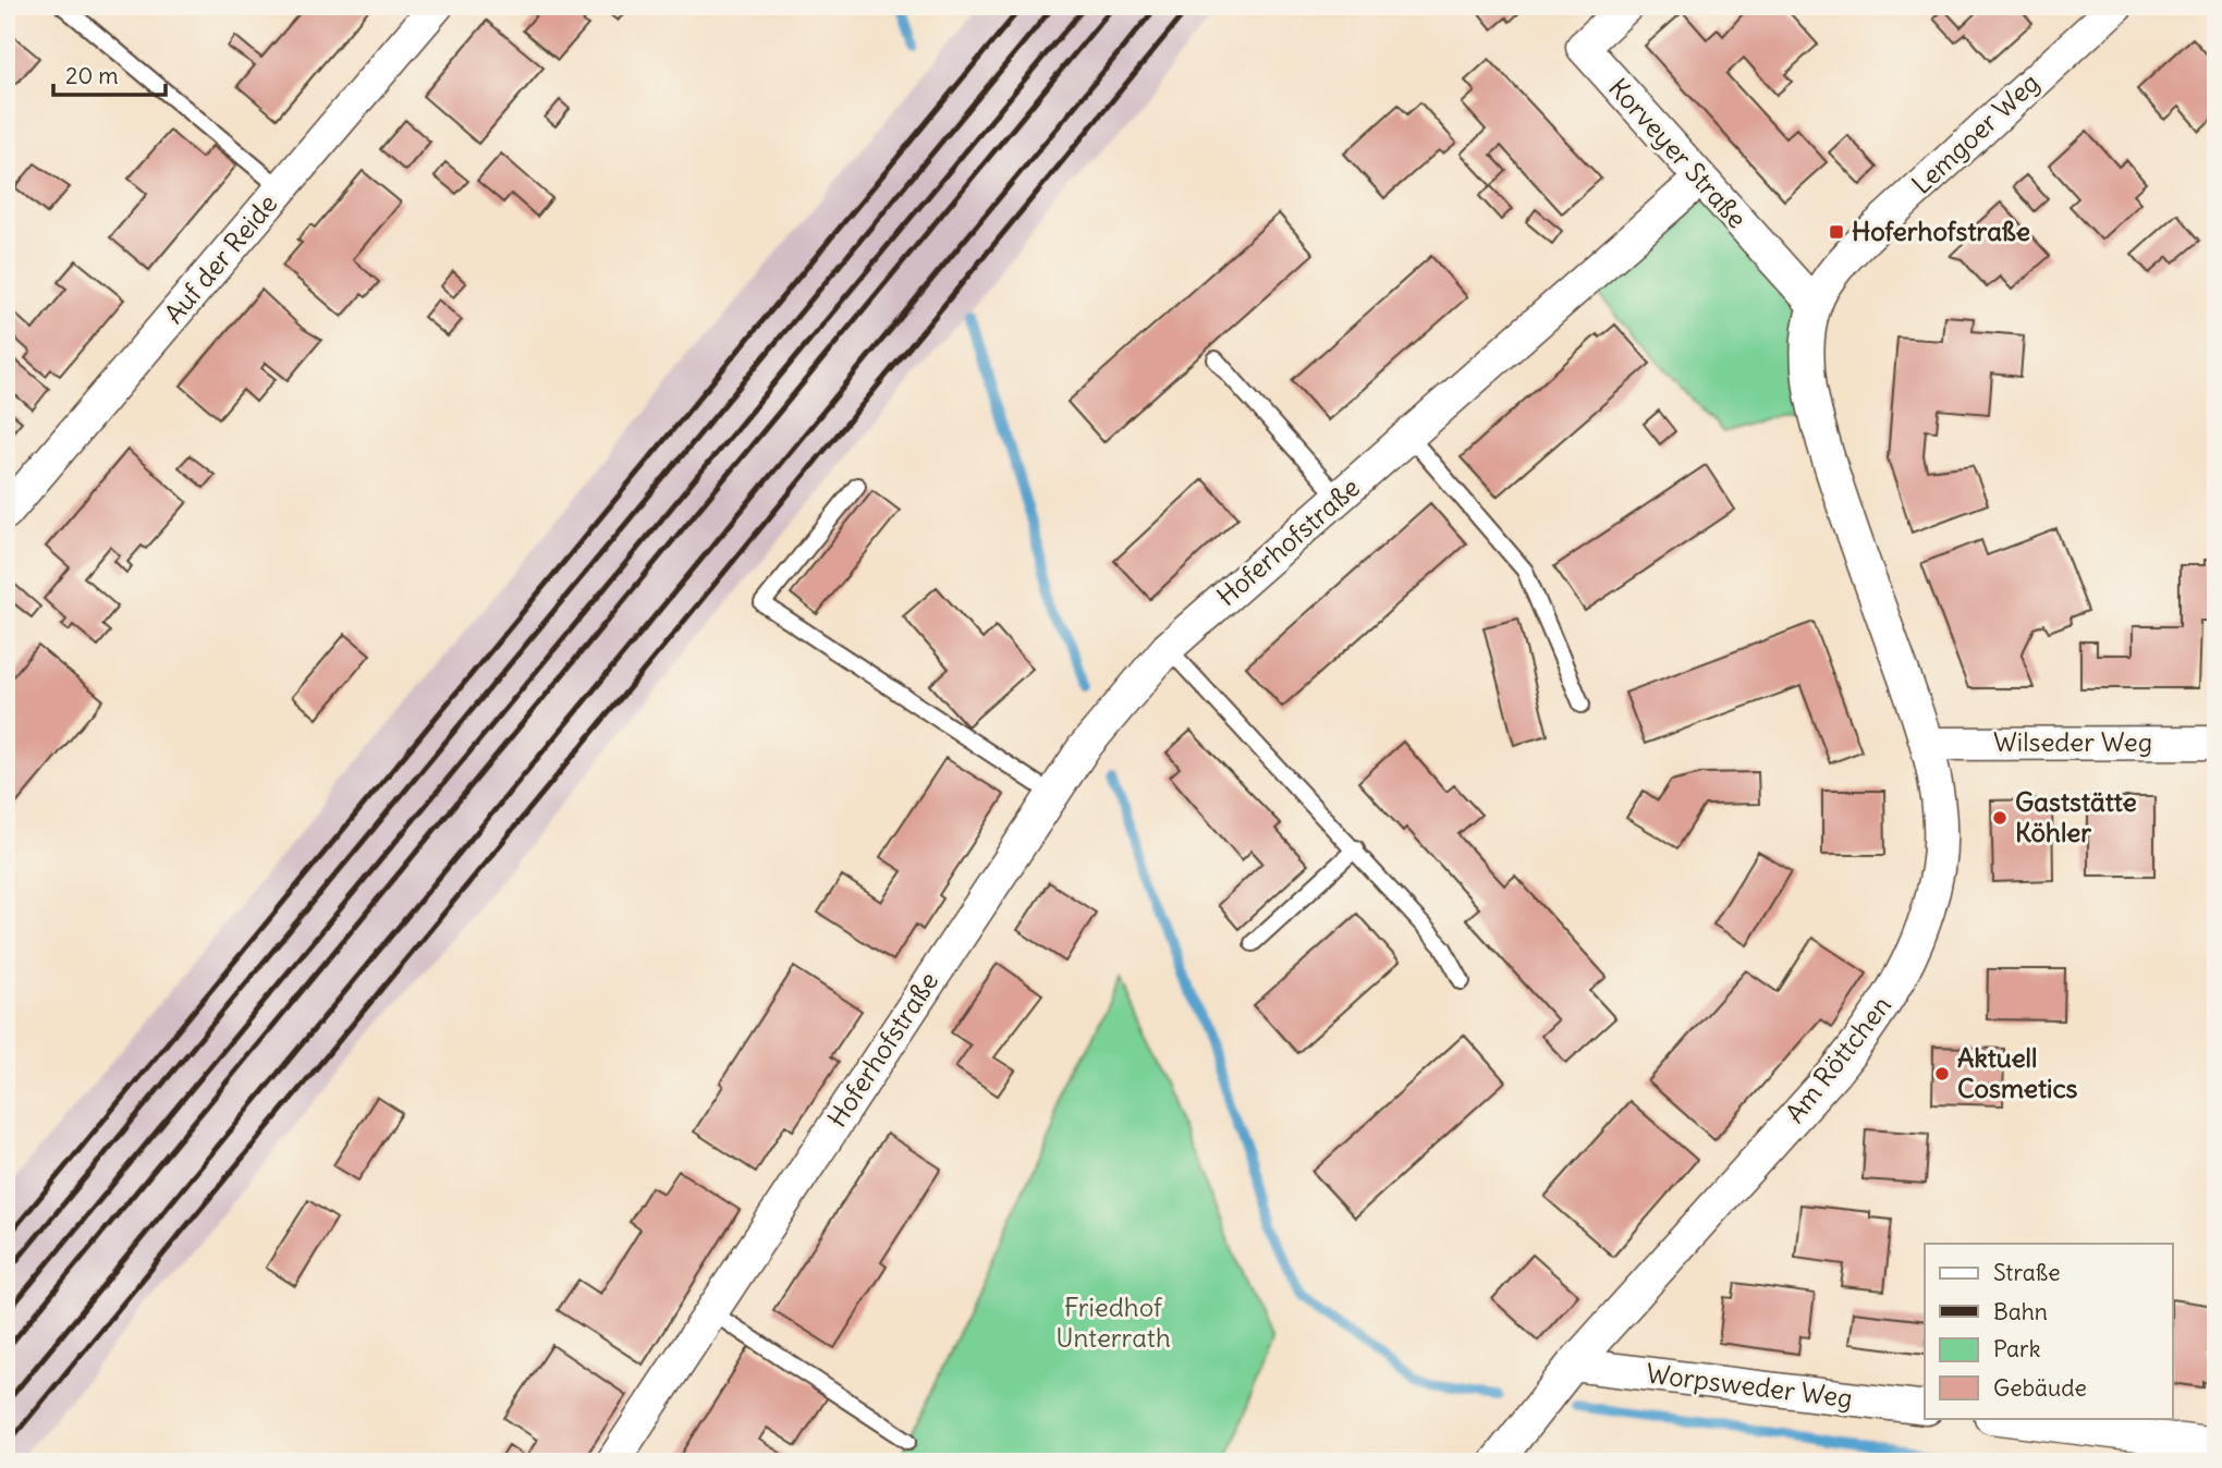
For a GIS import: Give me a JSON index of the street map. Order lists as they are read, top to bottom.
{
  "streets": {
    "street": [
      "Lemgoer Weg",
      "Korveyer Straße",
      "Auf der Reide",
      "Hoferhofstraße",
      "Wilseder Weg",
      "Am Röttchen",
      "Worpsweder Weg"
    ]
  },
  "crossings": [
    ["Lemgoer Weg", "Korveyer Straße"],
    ["Lemgoer Weg", "Am Röttchen"],
    ["Korveyer Straße", "Hoferhofstraße"],
    ["Korveyer Straße", "Am Röttchen"],
    ["Wilseder Weg", "Am Röttchen"],
    ["Am Röttchen", "Worpsweder Weg"]
  ],
  "parks": ["Friedhof Unterrath"],
  "places": {
    "transit": ["Hoferhofstraße"],
    "other": ["Gaststätte Köhler", "Aktuell Cosmetics"]
  },
  "legend": [
    "Straße",
    "Bahn",
    "Park",
    "Gebäude"
  ],
  "scale_bar": "20 m"
}
